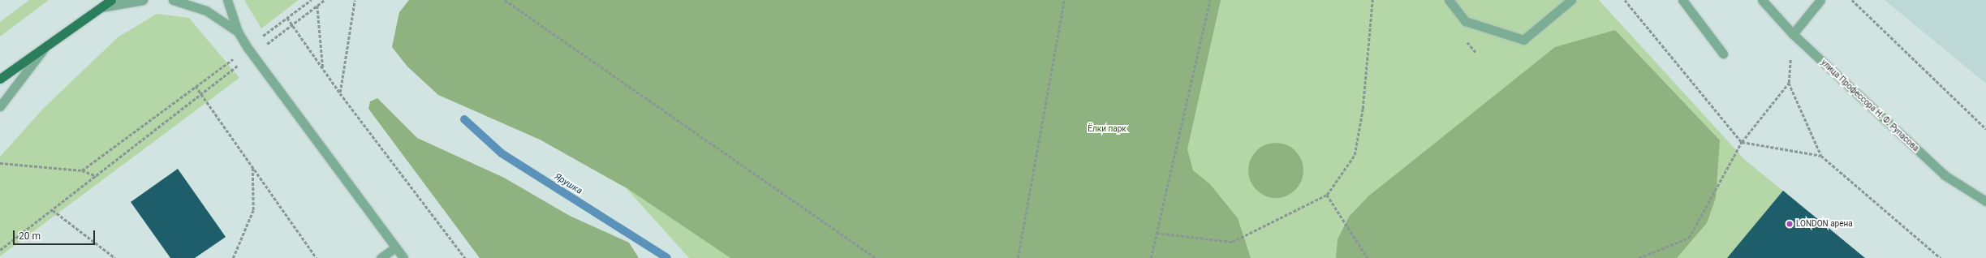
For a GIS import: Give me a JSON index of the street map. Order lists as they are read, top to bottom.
{
  "streets": {
    "street": ["улица Профессора Н. Ф. Рупасова"]
  },
  "water": ["Ярушка"],
  "parks": ["Ёлки парк"],
  "places": ["LONDON арена"],
  "scale_bar": "20 m"
}
